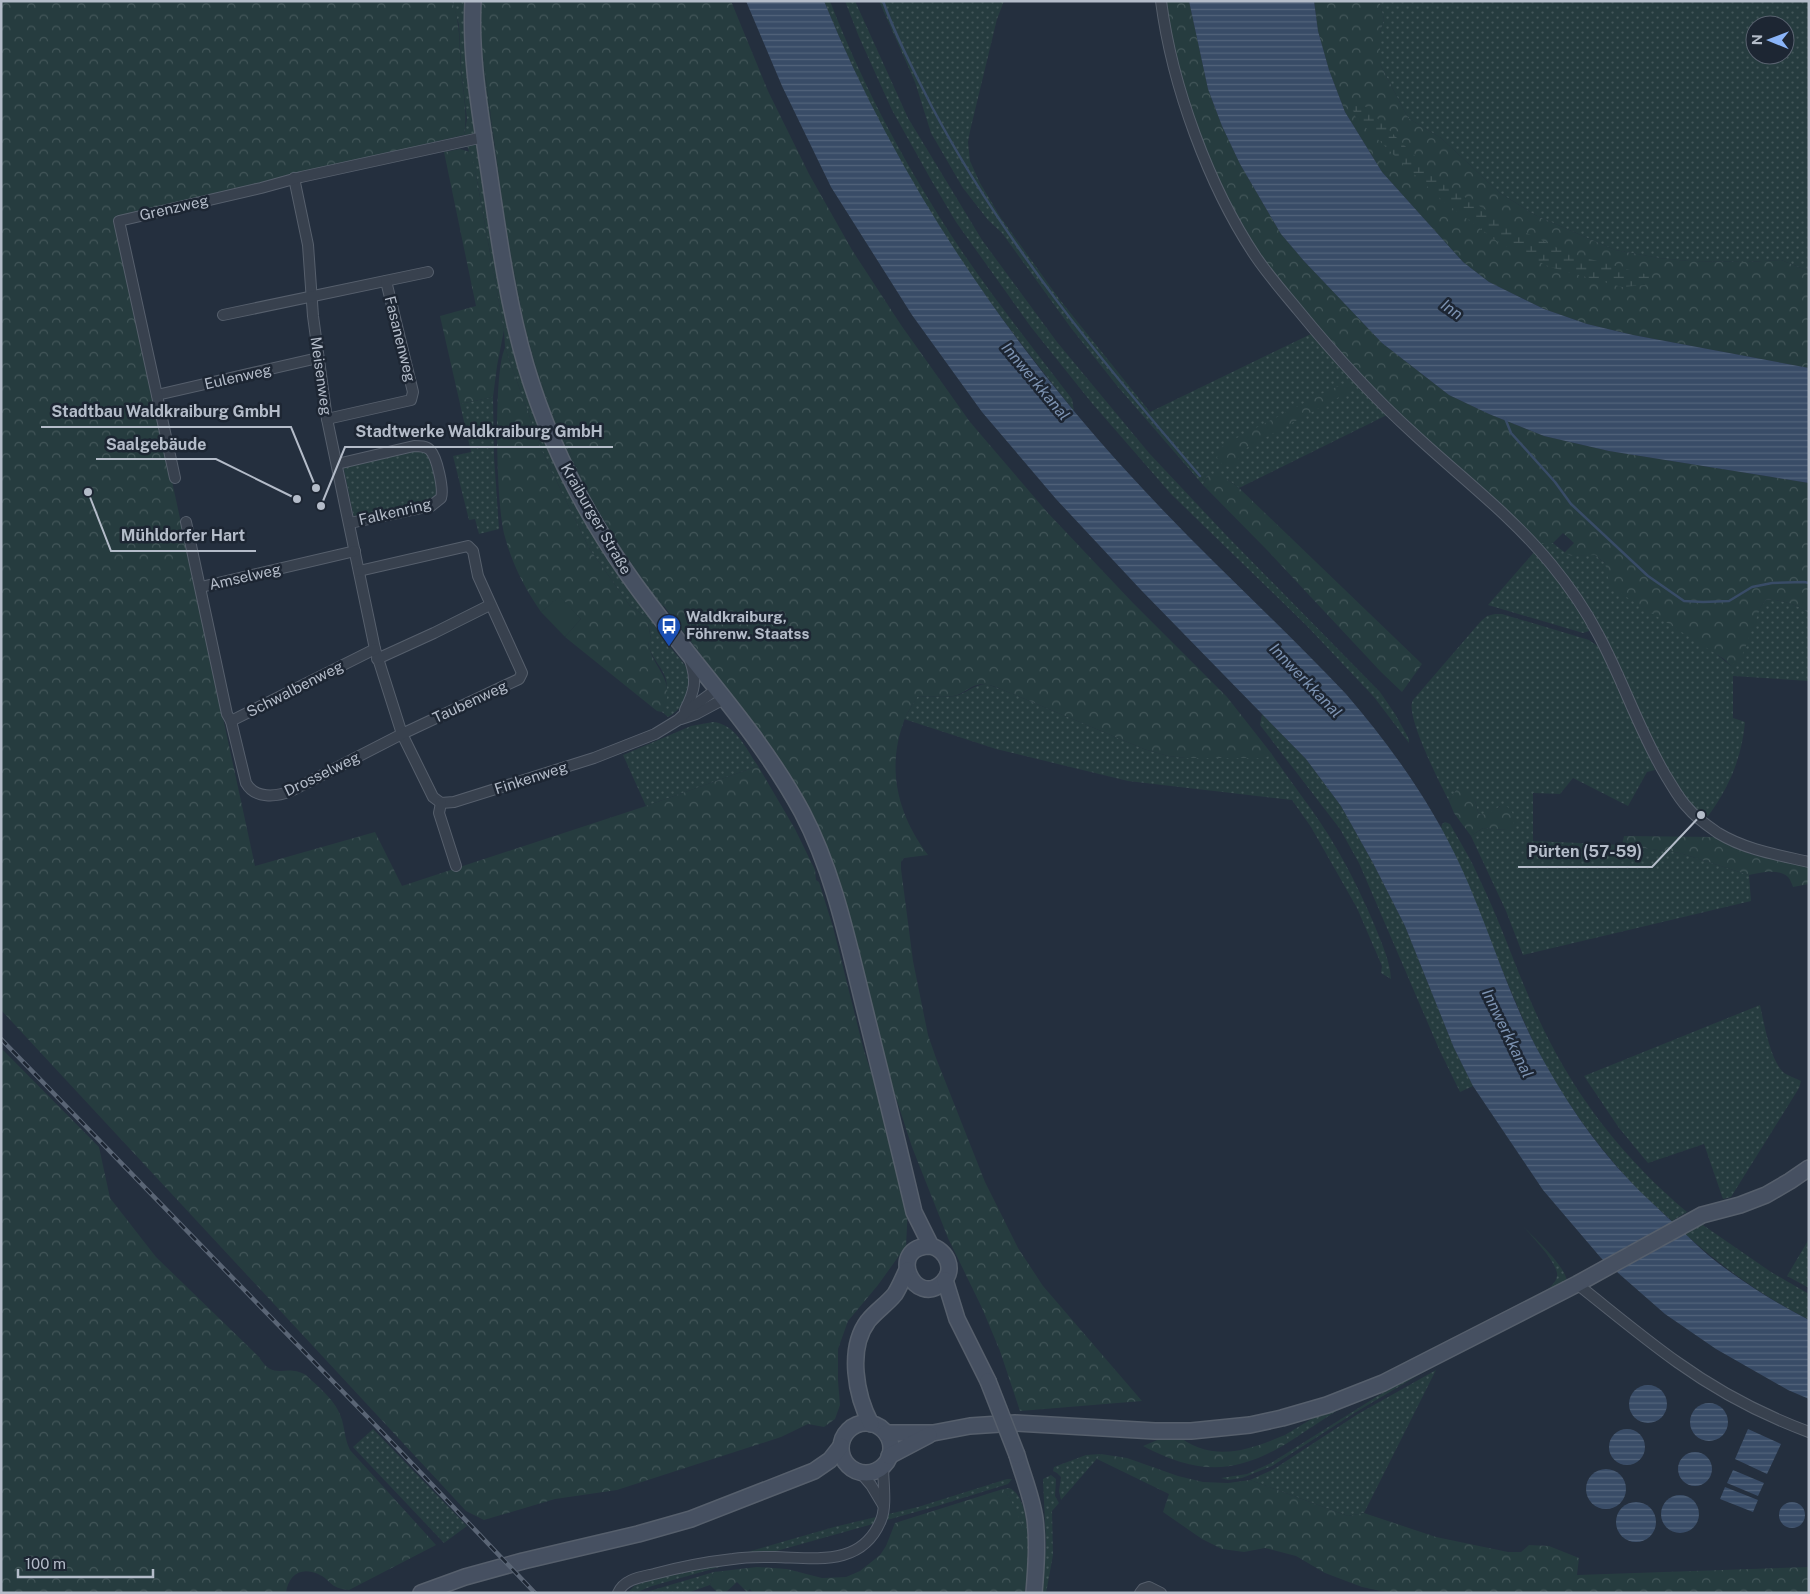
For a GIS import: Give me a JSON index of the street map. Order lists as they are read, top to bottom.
{
  "streets": {
    "main road": ["Kraiburger Straße"],
    "street": [
      "Grenzweg",
      "Fasanenweg",
      "Meisenweg",
      "Eulenweg",
      "Falkenring",
      "Amselweg",
      "Schwalbenweg",
      "Taubenweg",
      "Drosselweg",
      "Finkenweg"
    ]
  },
  "crossings": [
    ["Grenzweg", "Meisenweg"],
    ["Grenzweg", "Eulenweg"],
    ["Grenzweg", "Kraiburger Straße"],
    ["Fasanenweg", "Meisenweg"],
    ["Meisenweg", "Eulenweg"],
    ["Meisenweg", "Falkenring"],
    ["Meisenweg", "Amselweg"],
    ["Meisenweg", "Schwalbenweg"],
    ["Meisenweg", "Taubenweg"],
    ["Meisenweg", "Drosselweg"],
    ["Meisenweg", "Finkenweg"],
    ["Kraiburger Straße", "Finkenweg"],
    ["Amselweg", "Schwalbenweg"],
    ["Schwalbenweg", "Drosselweg"],
    ["Taubenweg", "Drosselweg"]
  ],
  "water": ["Inn", "Innwerkkanal"],
  "places": {
    "other": [
      "Stadtbau Waldkraiburg GmbH",
      "Mühldorfer Hart",
      "Saalgebäude",
      "Stadtwerke Waldkraiburg GmbH",
      "Pürten (57-59)"
    ],
    "bus stop": ["Waldkraiburg, Föhrenw. Staatss"]
  },
  "scale_bar": "100 m",
  "north": "left"
}
